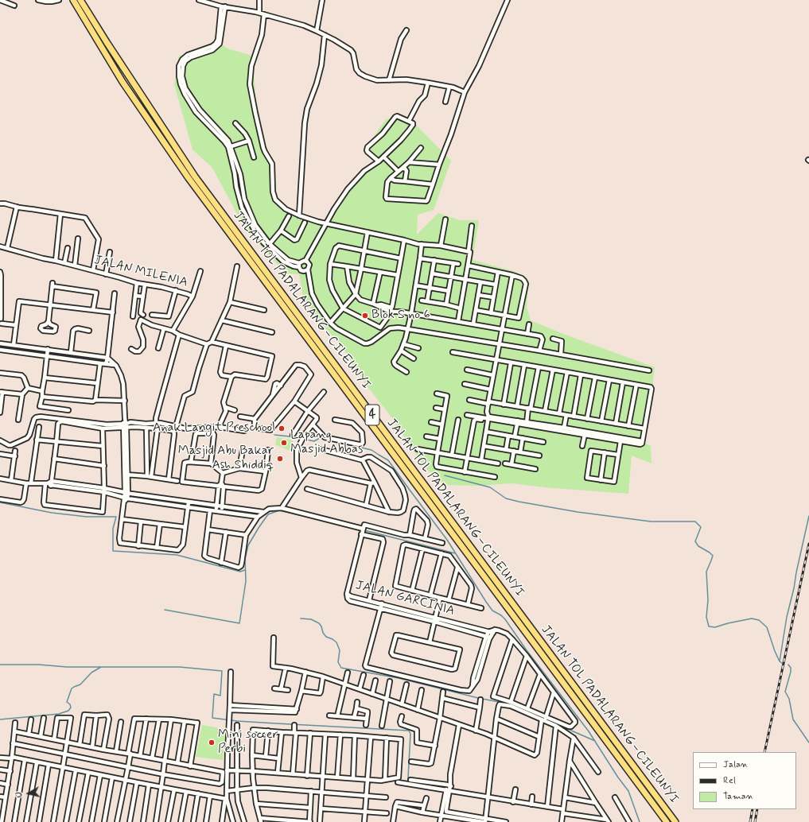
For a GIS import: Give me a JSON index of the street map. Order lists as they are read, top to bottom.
{
  "streets": {
    "highway": ["JALAN TOL PADALARANG–CILEUNYI", "4"],
    "street": ["JALAN MILENIA", "JALAN GARCINIA"]
  },
  "places": [
    "Blok S no 6",
    "Anak Langit Preschool",
    "Lapang Masjid Abbas",
    "Masjid Abu Bakar Ash Shiddiq",
    "Mini soccer Perbi"
  ],
  "legend": ["Jalan", "Rel", "Taman"],
  "north": "left"
}
